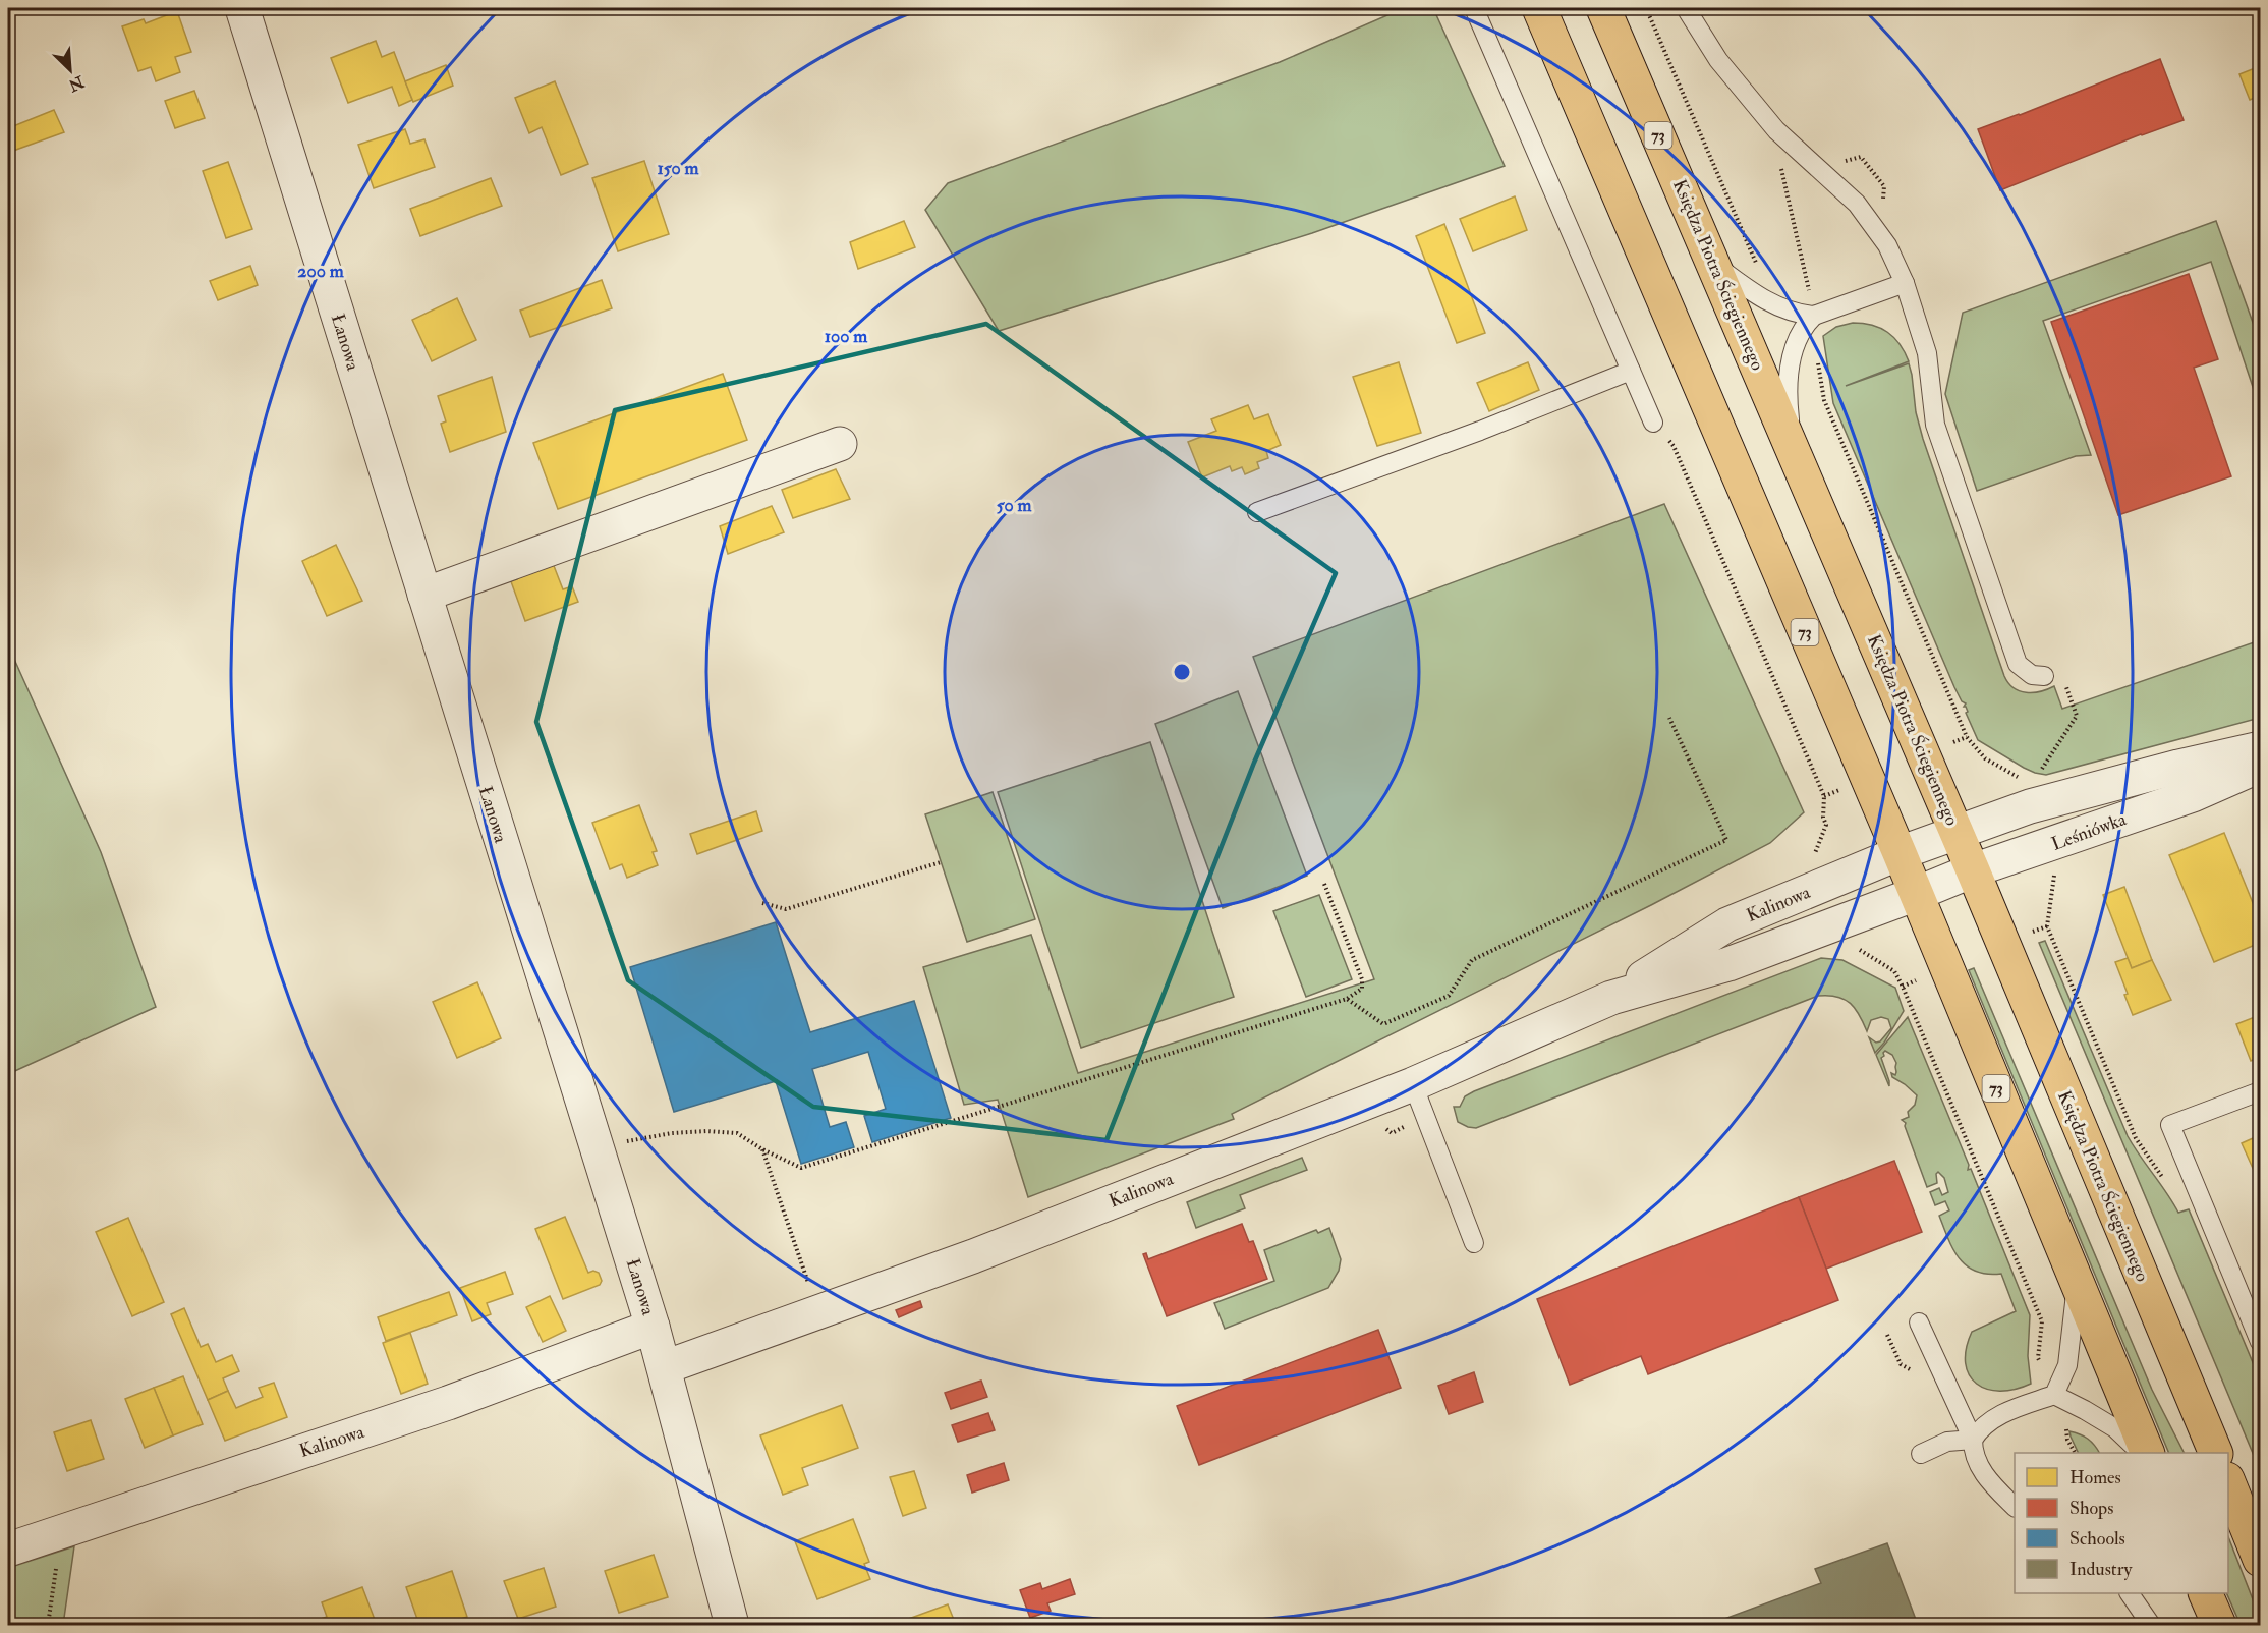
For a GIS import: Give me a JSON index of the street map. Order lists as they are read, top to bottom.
{
  "streets": {
    "main road": ["73", "Księdza Piotra Ściegiennego"],
    "street": ["Łanowa", "Leśniówka", "Kalinowa"]
  },
  "crossings": [
    ["73", "Leśniówka"],
    ["73", "Kalinowa"],
    ["Księdza Piotra Ściegiennego", "Leśniówka"],
    ["Księdza Piotra Ściegiennego", "Kalinowa"],
    ["Łanowa", "Kalinowa"],
    ["Leśniówka", "Kalinowa"]
  ],
  "legend": [
    "Homes",
    "Shops",
    "Schools",
    "Industry"
  ],
  "north": "bottom right",
  "rings": [
    "150 m",
    "200 m",
    "100 m",
    "50 m"
  ]
}
